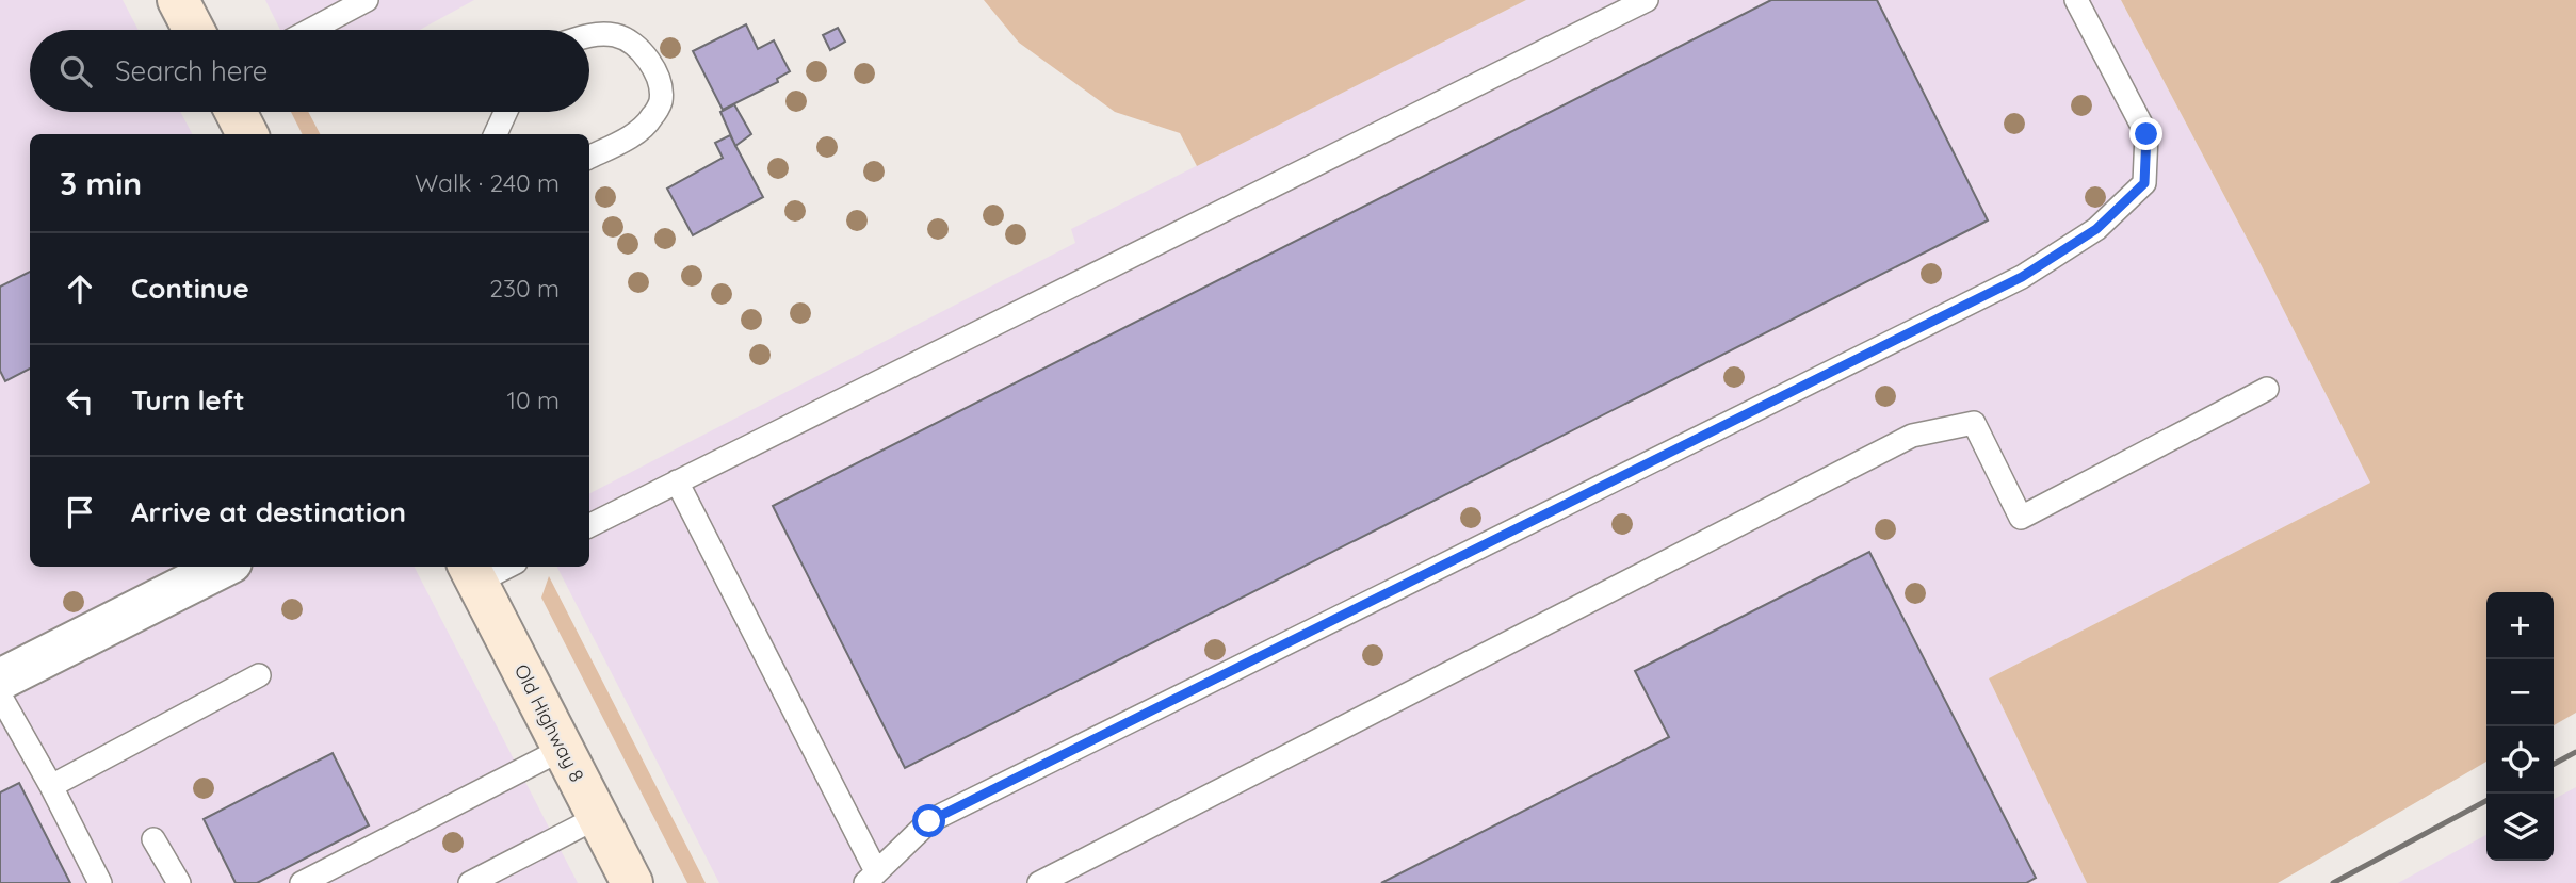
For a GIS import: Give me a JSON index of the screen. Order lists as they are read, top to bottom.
{
  "streets": {
    "street": ["Old Highway 8"]
  },
  "page": {
    "search": "Search here",
    "heading": ["3 min", "Walk · 240 m"],
    "list": [
      ["Continue", "230 m"],
      ["Turn left", "10 m"],
      "Arrive at destination"
    ],
    "map_buttons": ["+", "−"]
  }
}
